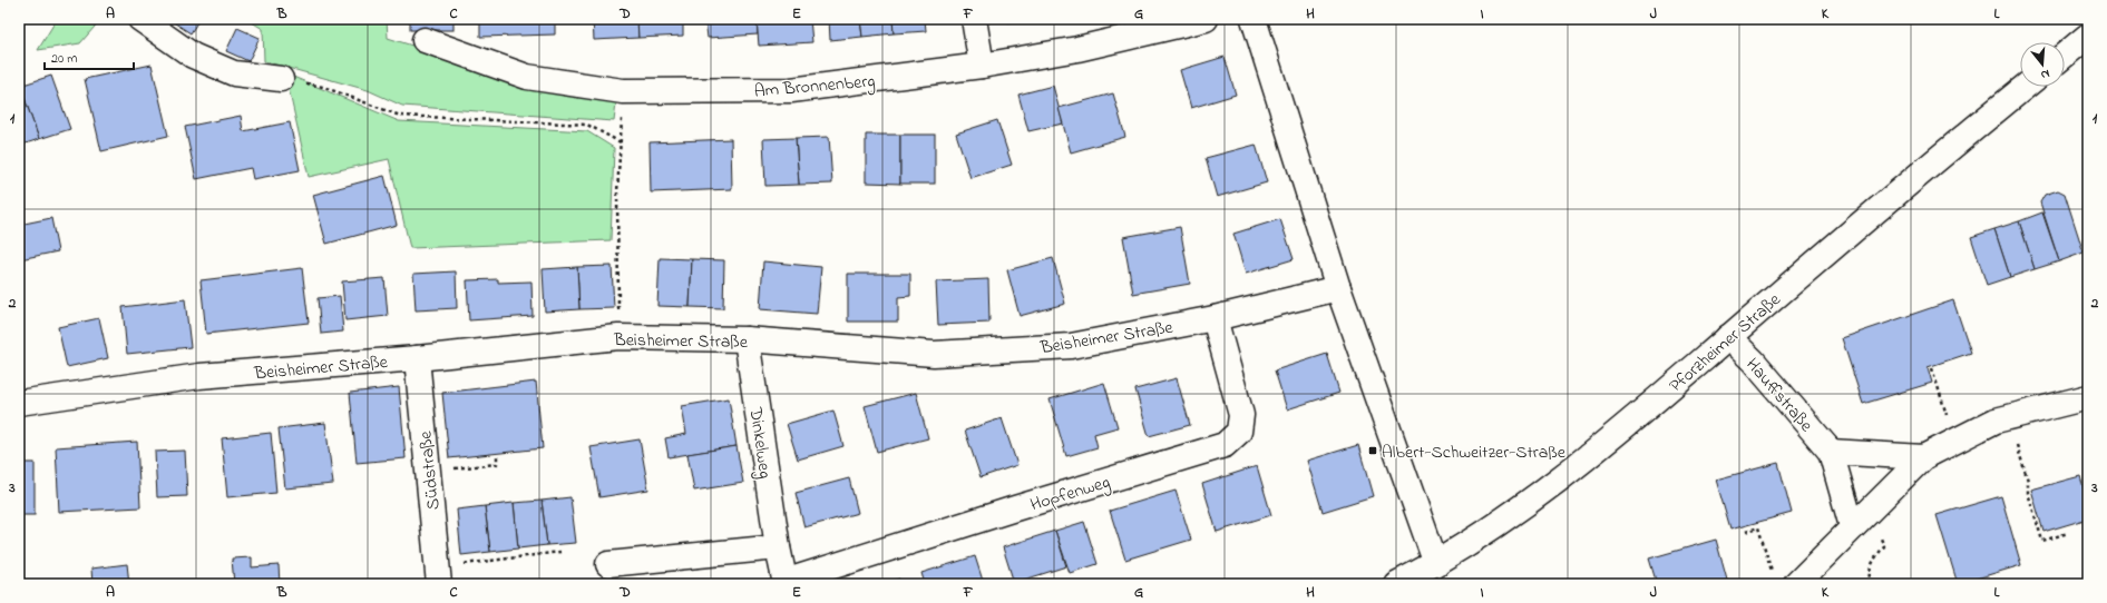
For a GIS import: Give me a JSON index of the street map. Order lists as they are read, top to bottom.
{
  "streets": {
    "street": [
      "Am Bronnenberg",
      "Beisheimer Straße",
      "Pforzheimer Straße",
      "Hauffstraße",
      "Dinkelweg",
      "Südstraße",
      "Hopfenweg"
    ]
  },
  "crossings": [
    ["Beisheimer Straße", "Dinkelweg"],
    ["Beisheimer Straße", "Südstraße"],
    ["Beisheimer Straße", "Hopfenweg"],
    ["Pforzheimer Straße", "Hauffstraße"],
    ["Dinkelweg", "Hopfenweg"]
  ],
  "places": {
    "transit": ["Albert-Schweitzer-Straße"]
  },
  "scale_bar": "20 m",
  "north": "bottom",
  "grid": {
    "columns": [
      "A",
      "B",
      "C",
      "D",
      "E",
      "F",
      "G",
      "H",
      "I",
      "J",
      "K",
      "L"
    ],
    "rows": ["1", "2", "3"]
  }
}
